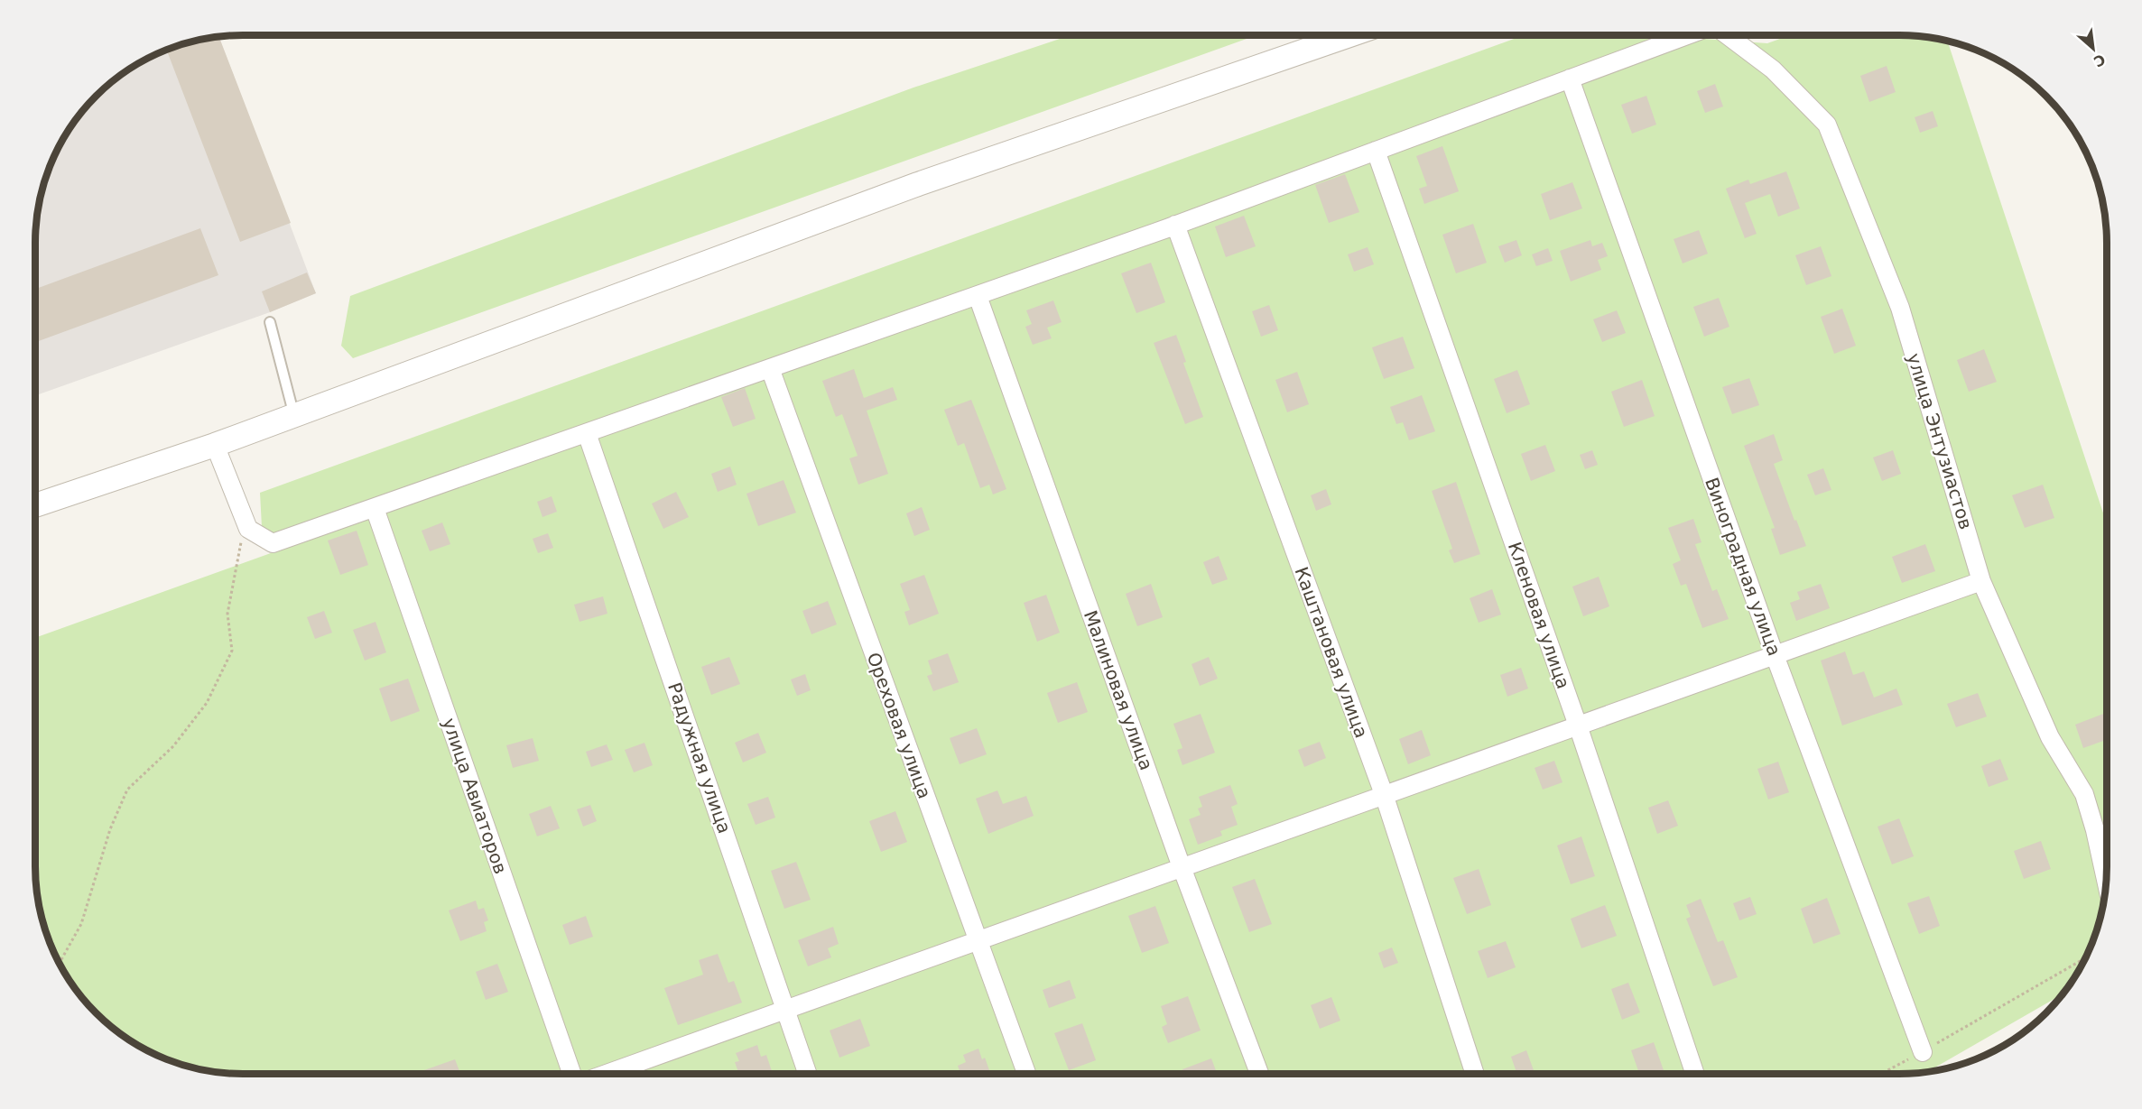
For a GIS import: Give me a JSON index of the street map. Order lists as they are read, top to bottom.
{
  "streets": {
    "street": [
      "улица Энтузиастов",
      "Виноградная улица",
      "Кленовая улица",
      "Каштановая улица",
      "Малиновая улица",
      "Ореховая улица",
      "Радужная улица",
      "улица Авиаторов"
    ]
  },
  "north": "bottom right"
}
